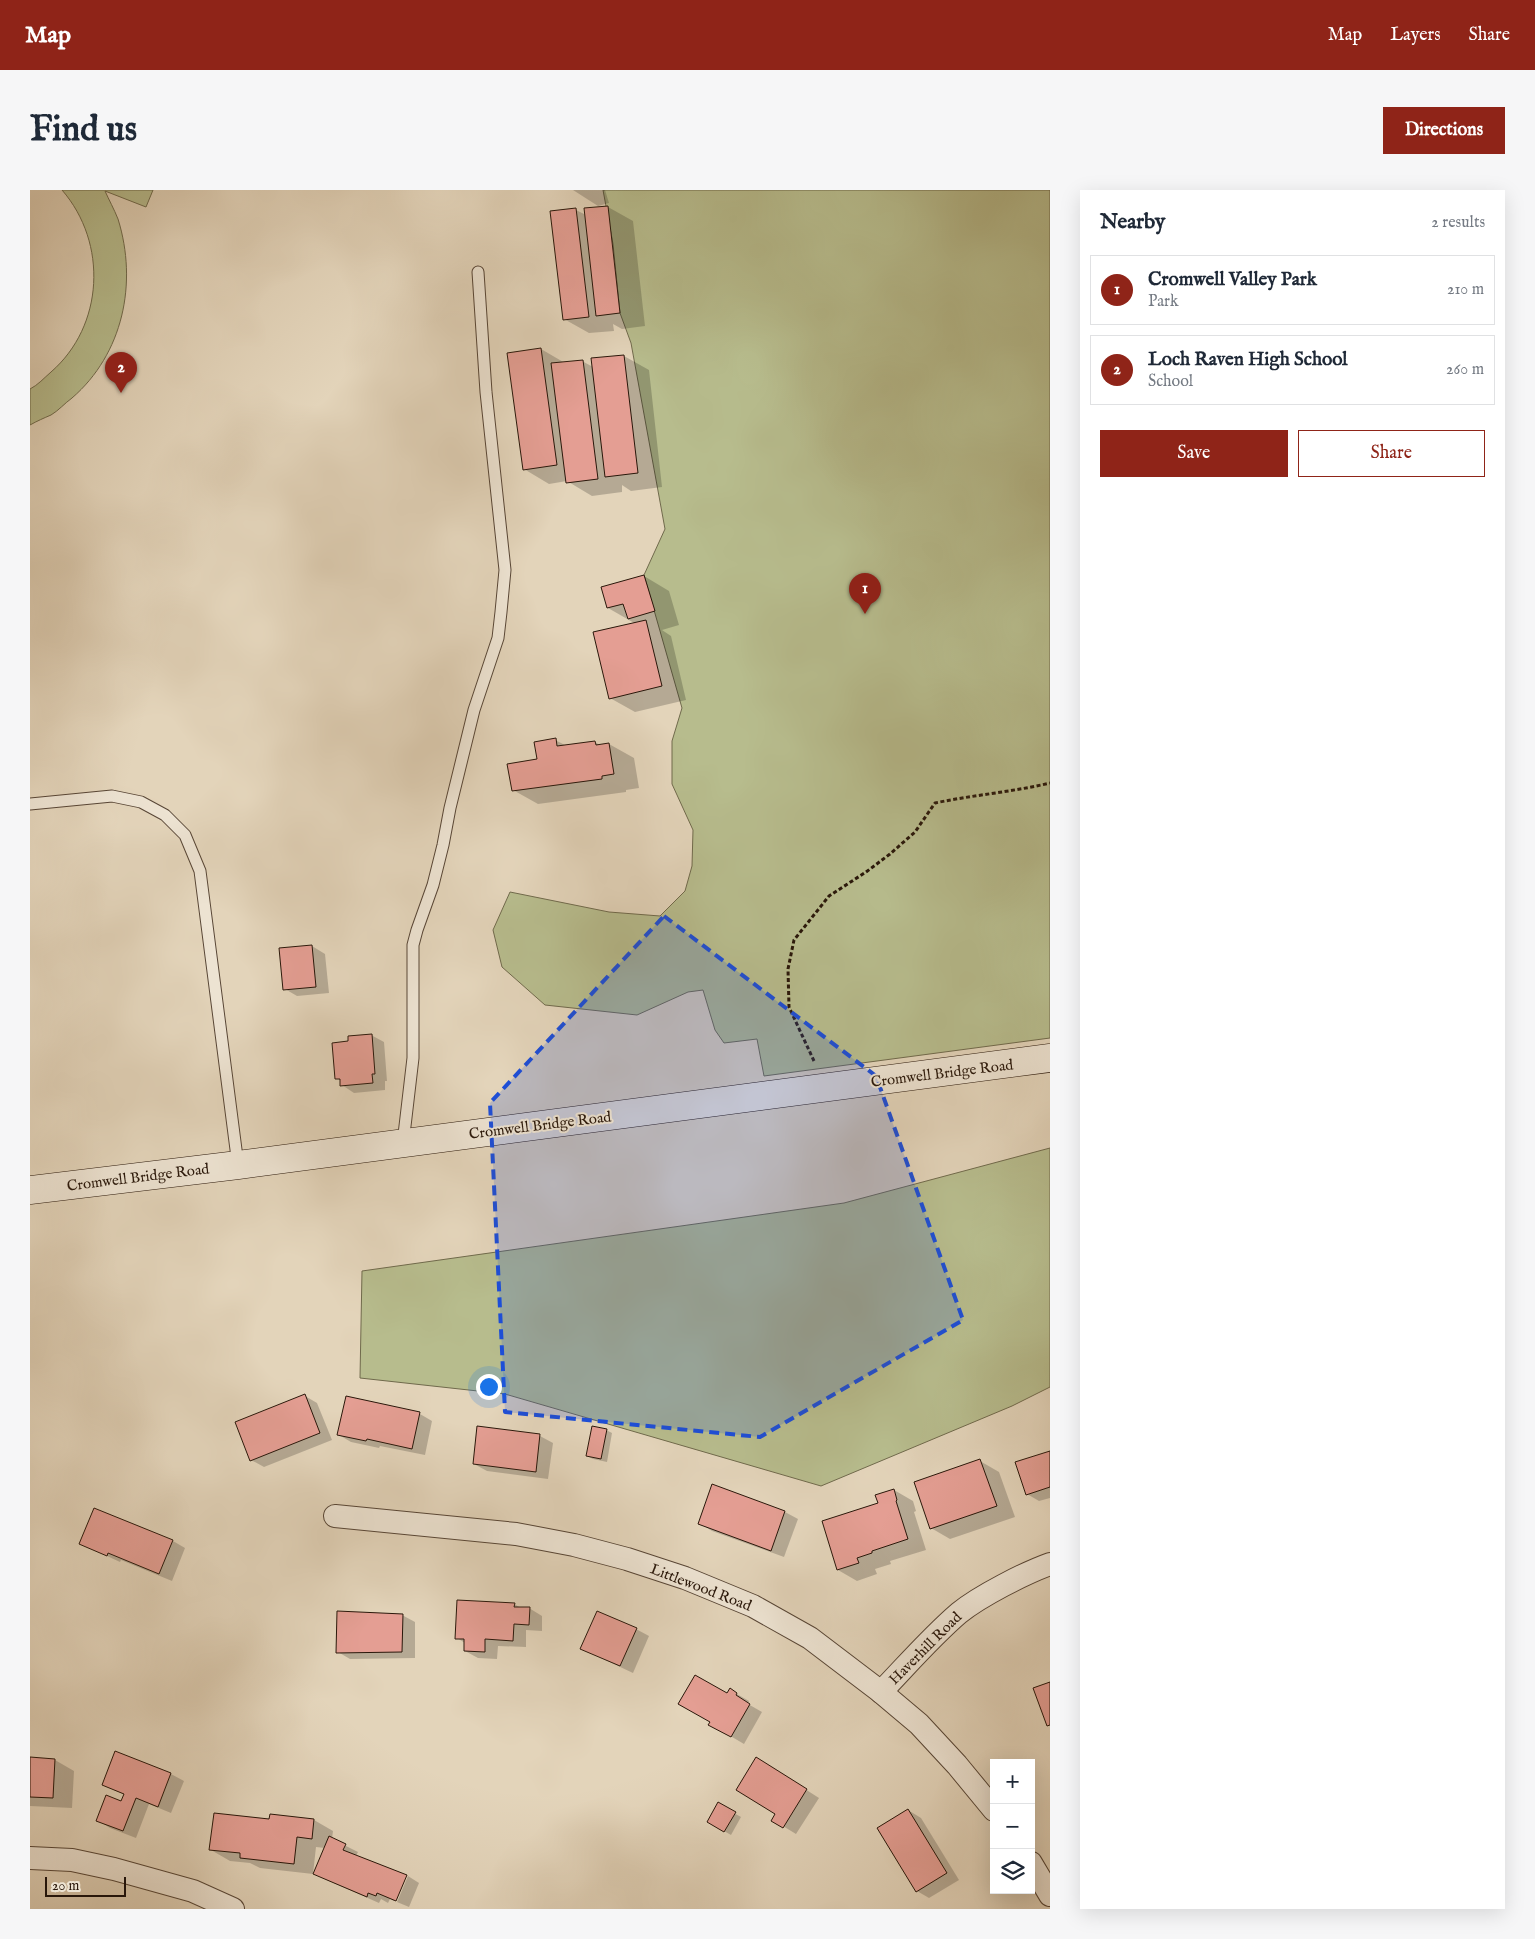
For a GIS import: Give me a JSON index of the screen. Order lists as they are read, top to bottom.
{
  "streets": {
    "main road": ["Cromwell Bridge Road"],
    "street": ["Littlewood Road", "Haverhill Road"]
  },
  "crossings": [
    ["Littlewood Road", "Haverhill Road"]
  ],
  "scale_bar": "20 m",
  "page": {
    "header": "Map",
    "nav": ["Map", "Layers", "Share"],
    "buttons": [
      "Directions",
      ["Save", "Share"]
    ],
    "title": "Find us",
    "heading": ["Nearby", "2 results"],
    "list": [
      {
        "mark": "1",
        "name": "Cromwell Valley Park",
        "note": "Park",
        "value": "210 m"
      },
      {
        "mark": "2",
        "name": "Loch Raven High School",
        "note": "School",
        "value": "260 m"
      }
    ],
    "pins": ["2", "1"],
    "map_buttons": ["+", "−"],
    "scale": "20 m"
  }
}
